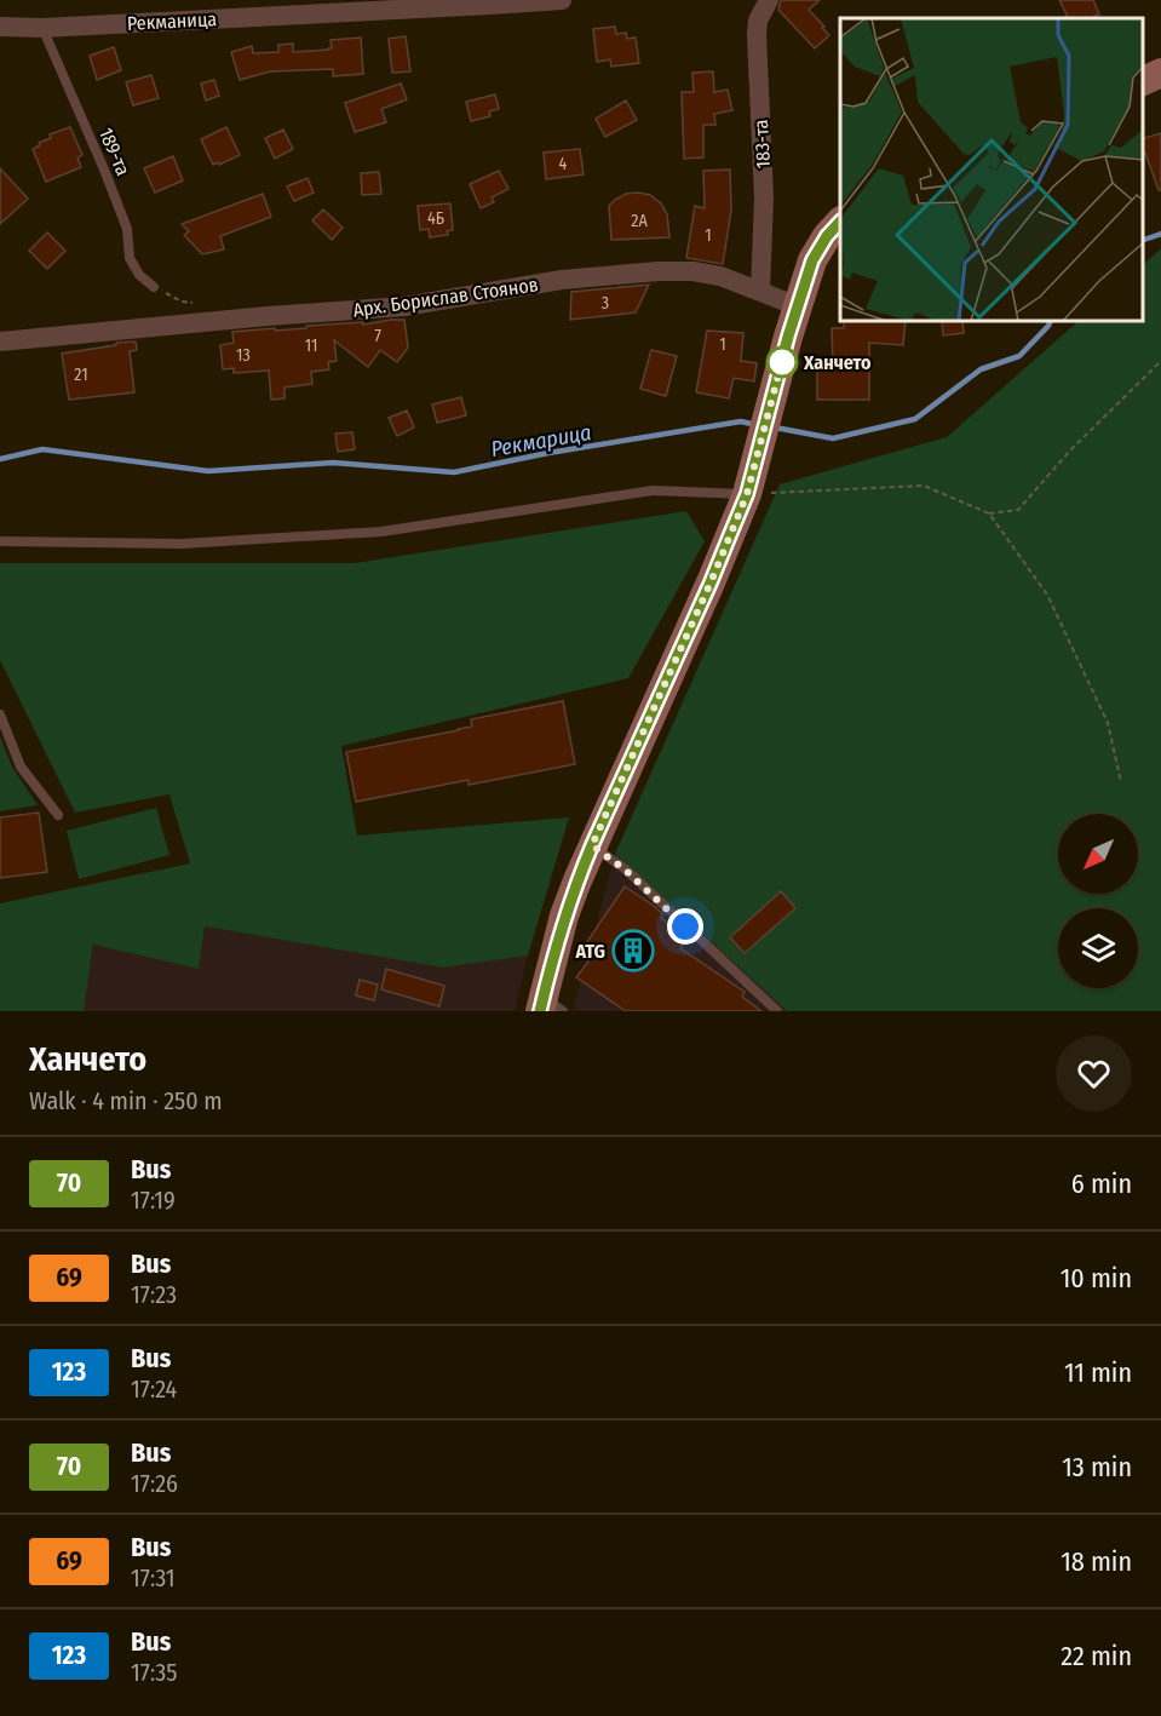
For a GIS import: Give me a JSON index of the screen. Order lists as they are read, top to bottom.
{
  "streets": {
    "street": ["Рекманица", "183-та", "Арх. Борислав Стоянов"],
    "lane": ["189-та"]
  },
  "crossings": [
    ["Рекманица", "189-та"],
    ["183-та", "Арх. Борислав Стоянов"]
  ],
  "water": ["Рекмарица"],
  "places": {
    "other": ["Ханчето"],
    "building": ["ATG"]
  },
  "lines": ["bus line 70"],
  "house_numbers": [
    "4",
    "4Б",
    "2А",
    "1",
    "3",
    "7",
    "1",
    "11",
    "13",
    "21"
  ],
  "north": "bottom left",
  "page": {
    "heading": ["Ханчето", "Walk · 4 min · 250 m"],
    "list": [
      {
        "mark": "70",
        "name": "Bus",
        "note": "17:19",
        "value": "6 min"
      },
      {
        "mark": "69",
        "name": "Bus",
        "note": "17:23",
        "value": "10 min"
      },
      {
        "mark": "123",
        "name": "Bus",
        "note": "17:24",
        "value": "11 min"
      },
      {
        "mark": "70",
        "name": "Bus",
        "note": "17:26",
        "value": "13 min"
      },
      {
        "mark": "69",
        "name": "Bus",
        "note": "17:31",
        "value": "18 min"
      },
      {
        "mark": "123",
        "name": "Bus",
        "note": "17:35",
        "value": "22 min"
      }
    ]
  }
}
